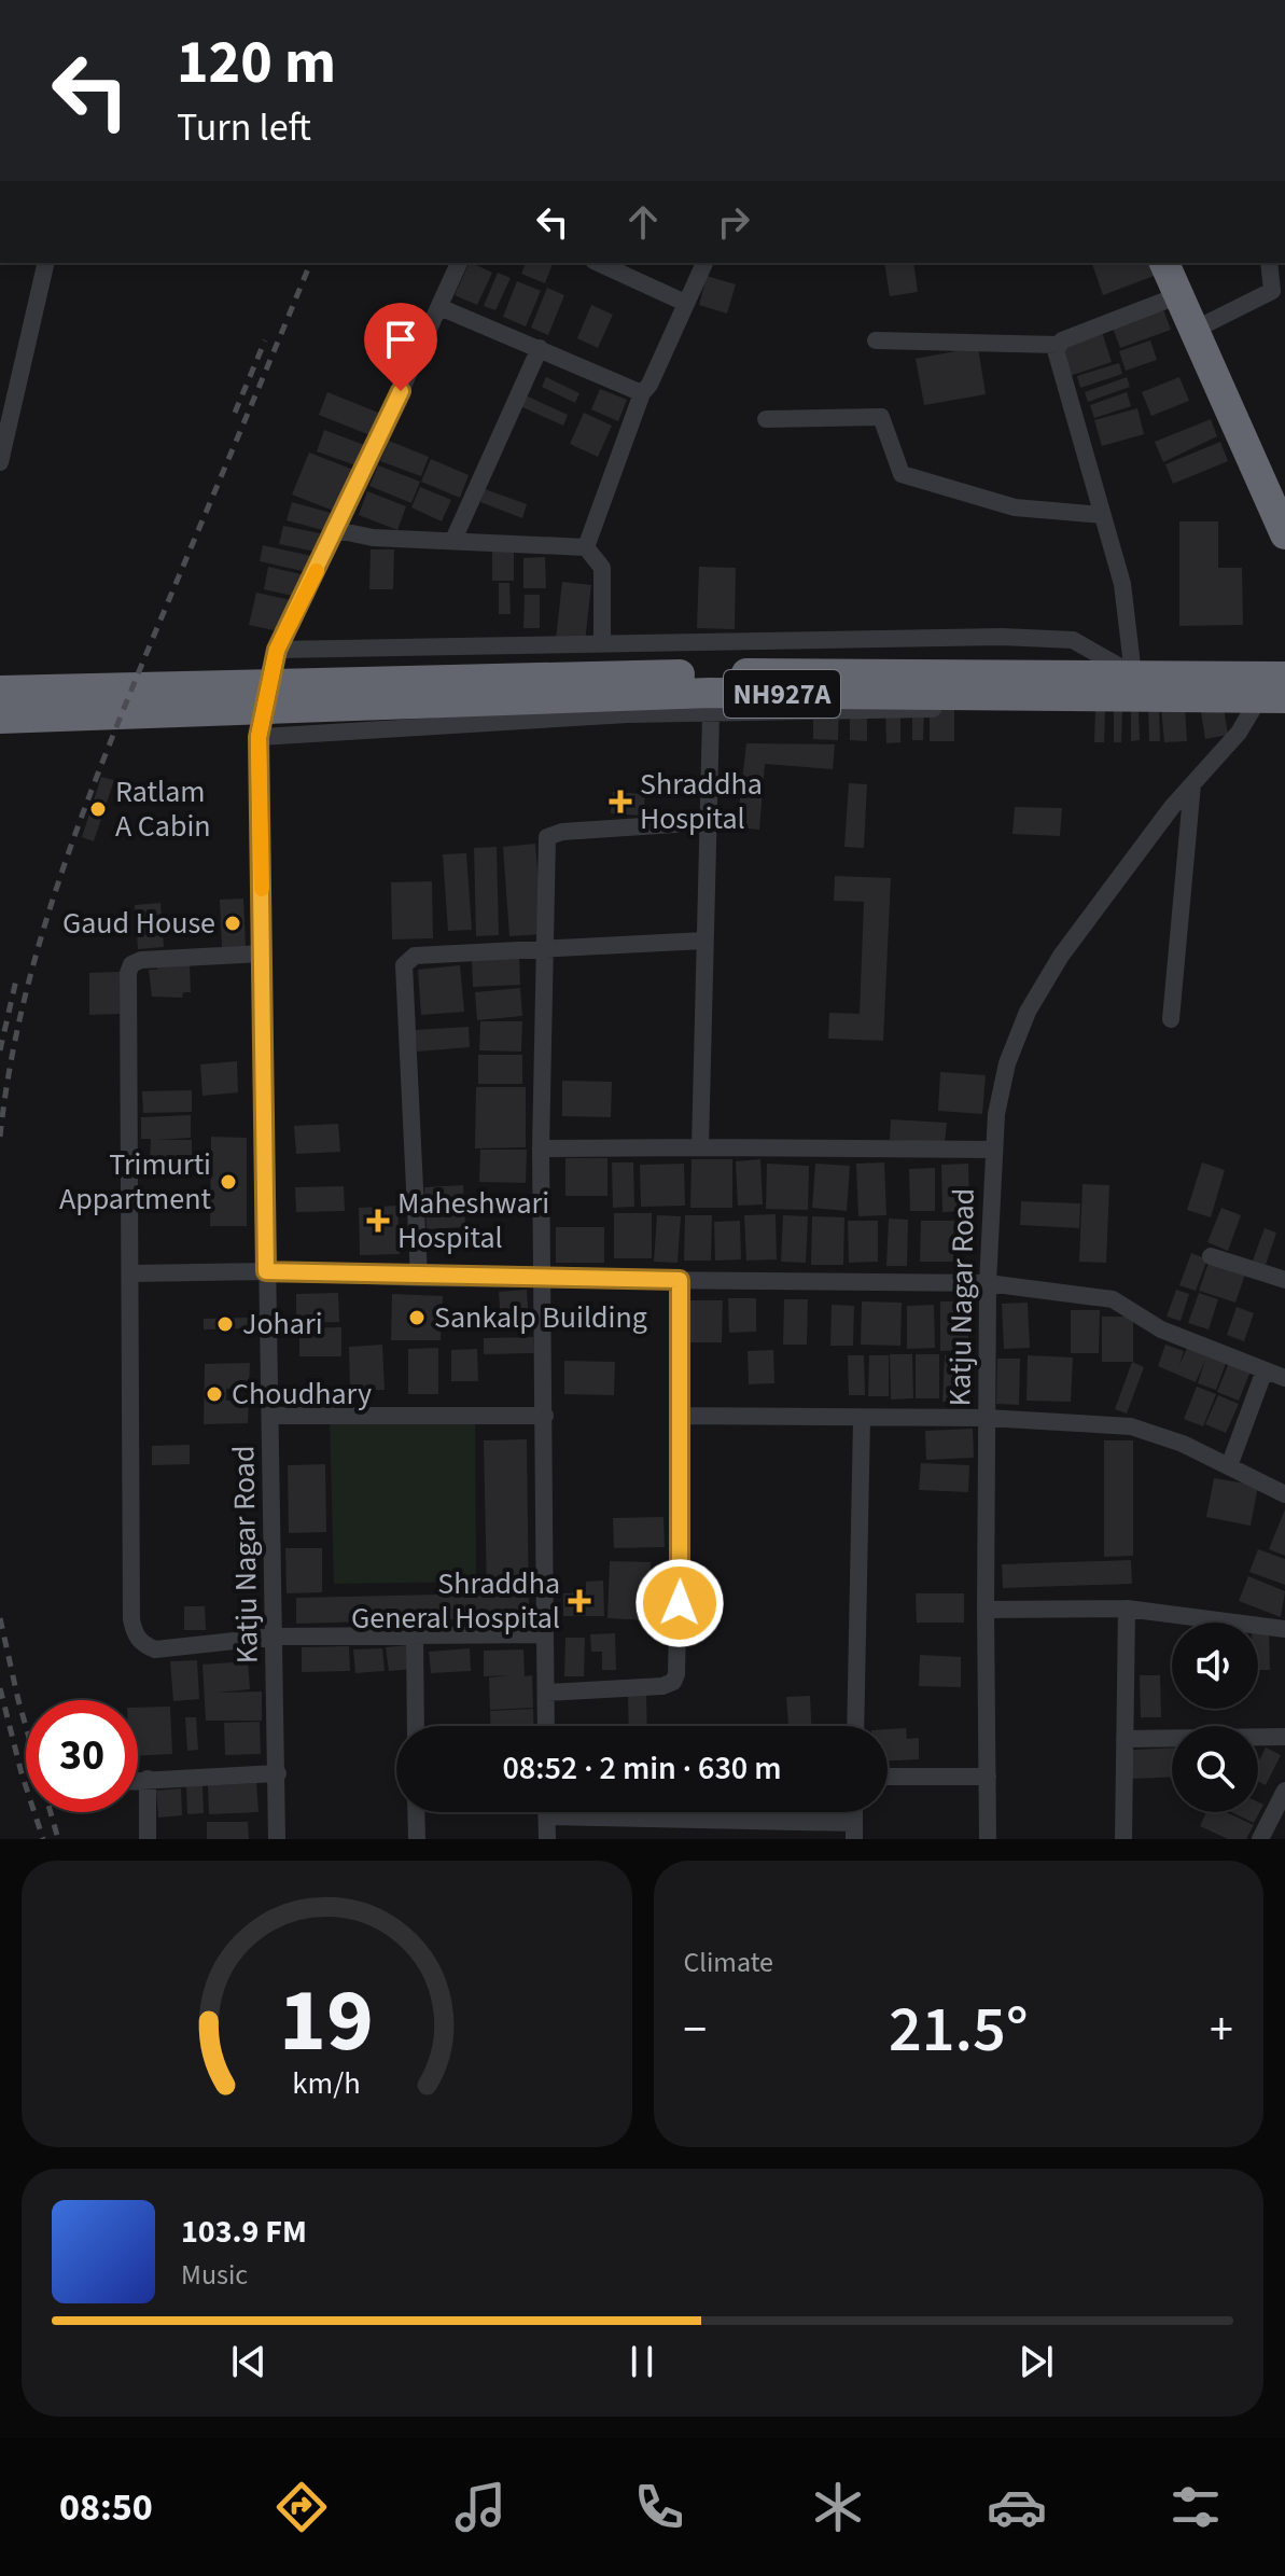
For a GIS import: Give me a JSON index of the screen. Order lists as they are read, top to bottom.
{
  "streets": {
    "highway": ["NH927A"],
    "street": ["Katju Nagar Road"]
  },
  "crossings": [
    ["NH927A", "Katju Nagar Road"]
  ],
  "places": {
    "health": ["Shraddha Hospital", "Maheshwari Hospital", "Shraddha General Hospital"],
    "other": [
      "Ratlam A Cabin",
      "Gaud House",
      "Trimurti Appartment",
      "Sankalp Building",
      "Johari",
      "Choudhary"
    ]
  },
  "page": {
    "turn": ["120 m", "Turn left"],
    "limit": "30",
    "trip": "08:52 · 2 min · 630 m",
    "tile": "Climate",
    "heat": ["−", "21.5°", "+"],
    "song": ["103.9 FM", "Music"],
    "tabs": "08:50",
    "gauge": ["19", "km/h"]
  }
}
